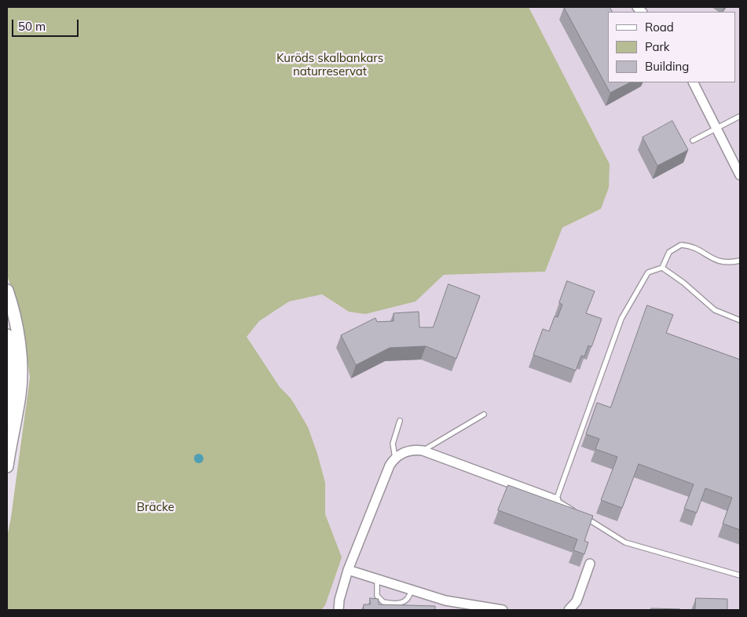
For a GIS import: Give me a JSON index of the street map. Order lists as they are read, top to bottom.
{
  "parks": ["Kuröds skalbankars naturreservat", "Bräcke"],
  "legend": ["Road", "Park", "Building"],
  "scale_bar": "50 m"
}
